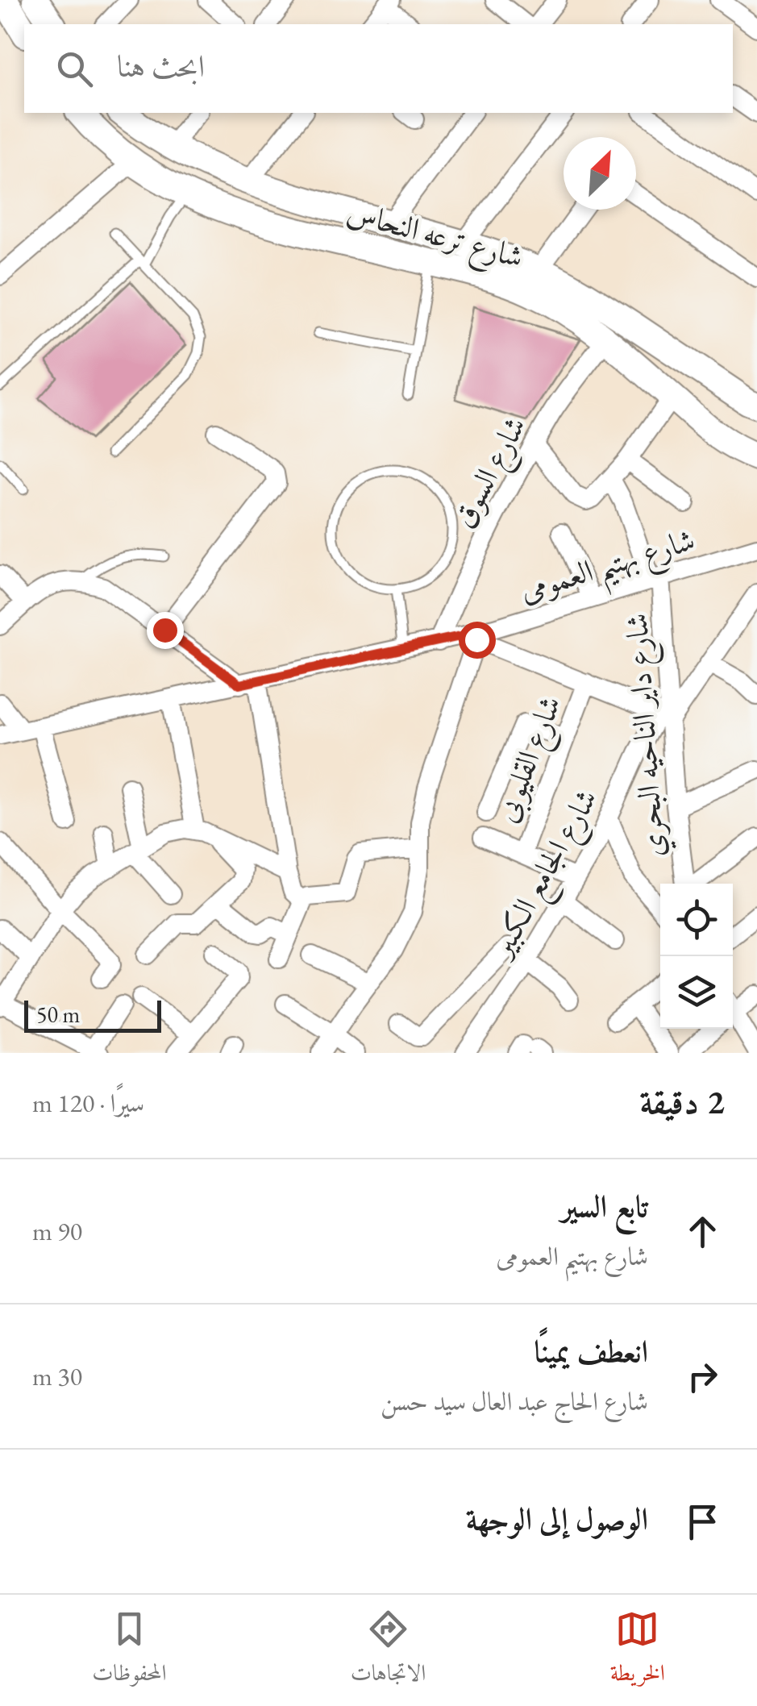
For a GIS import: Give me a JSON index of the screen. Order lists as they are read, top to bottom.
{
  "streets": {
    "main road": ["شارع ترعه النحاس"],
    "street": [
      "شارع السوق",
      "شارع بهتيم العمومى",
      "شارع داير الناحيه البحري",
      "شارع القليوبى",
      "شارع الجامع الكبير"
    ]
  },
  "crossings": [
    ["شارع ترعه النحاس", "شارع السوق"],
    ["شارع السوق", "شارع بهتيم العمومى"],
    ["شارع بهتيم العمومى", "شارع داير الناحيه البحري"],
    ["شارع داير الناحيه البحري", "شارع الجامع الكبير"]
  ],
  "scale_bar": "50 m",
  "north": "top right",
  "page": {
    "search": "ابحث هنا",
    "scale": "50 m",
    "heading": ["2 دقيقة", "سيرًا · 120 m"],
    "list": [
      ["تابع السير", "شارع بهتيم العمومى", "90 m"],
      ["انعطف يمينًا", "شارع الحاج عبد العال سيد حسن", "30 m"],
      "الوصول إلى الوجهة"
    ],
    "nav": ["الخريطة", "الاتجاهات", "المحفوظات"]
  }
}
